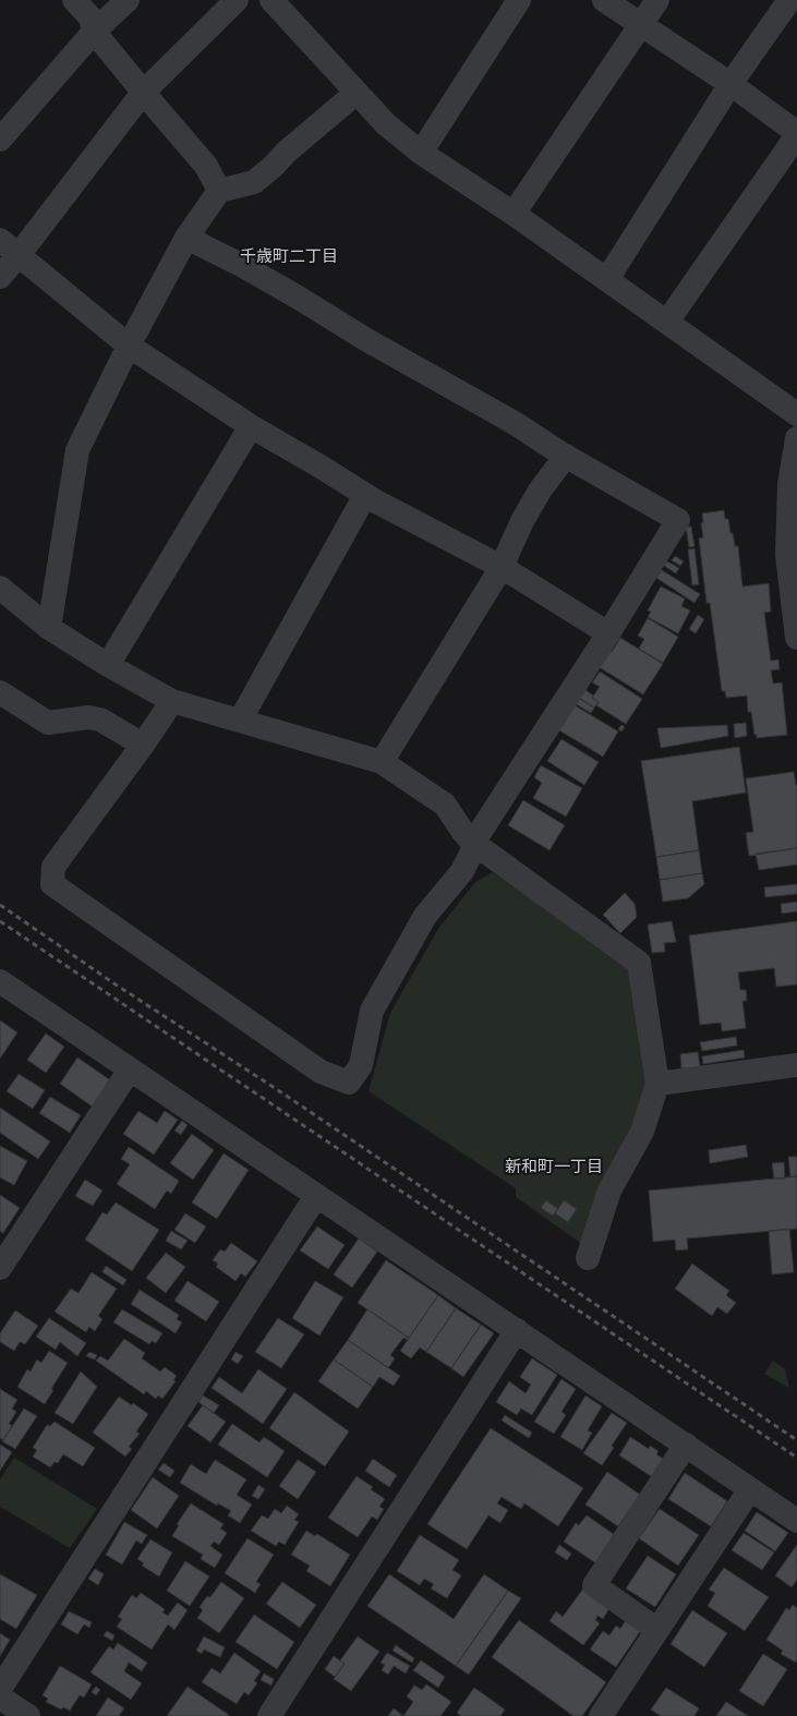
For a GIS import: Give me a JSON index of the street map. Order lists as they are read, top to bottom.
{
  "districts": ["千歳町二丁目", "新和町一丁目"]
}
